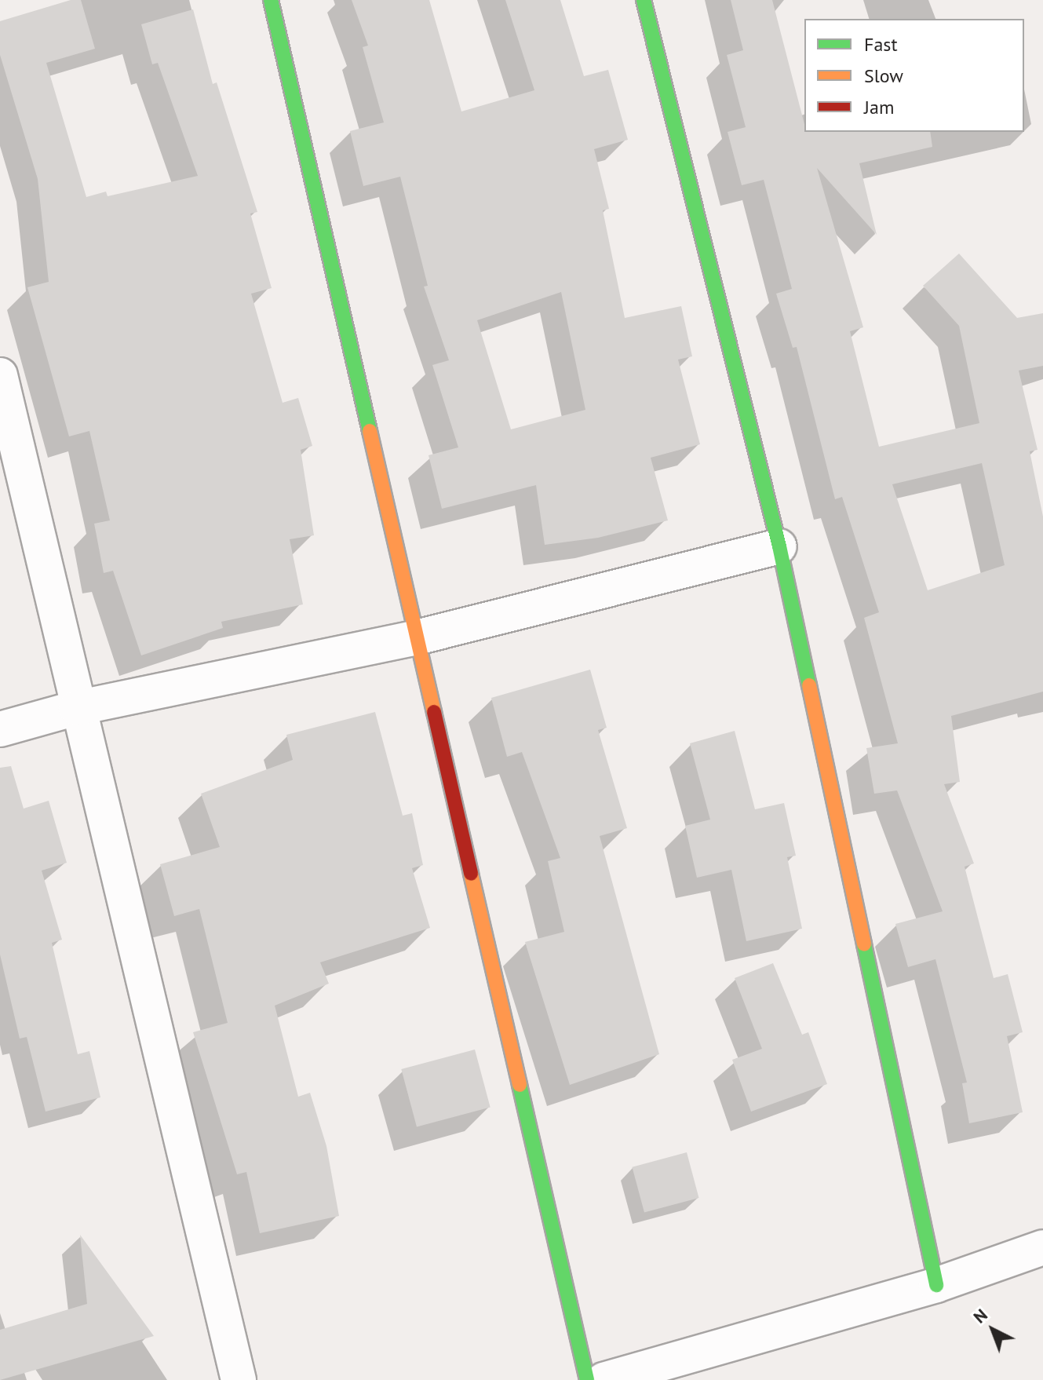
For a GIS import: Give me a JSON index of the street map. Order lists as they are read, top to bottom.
{
  "legend": ["Fast", "Slow", "Jam"],
  "north": "top left"
}
